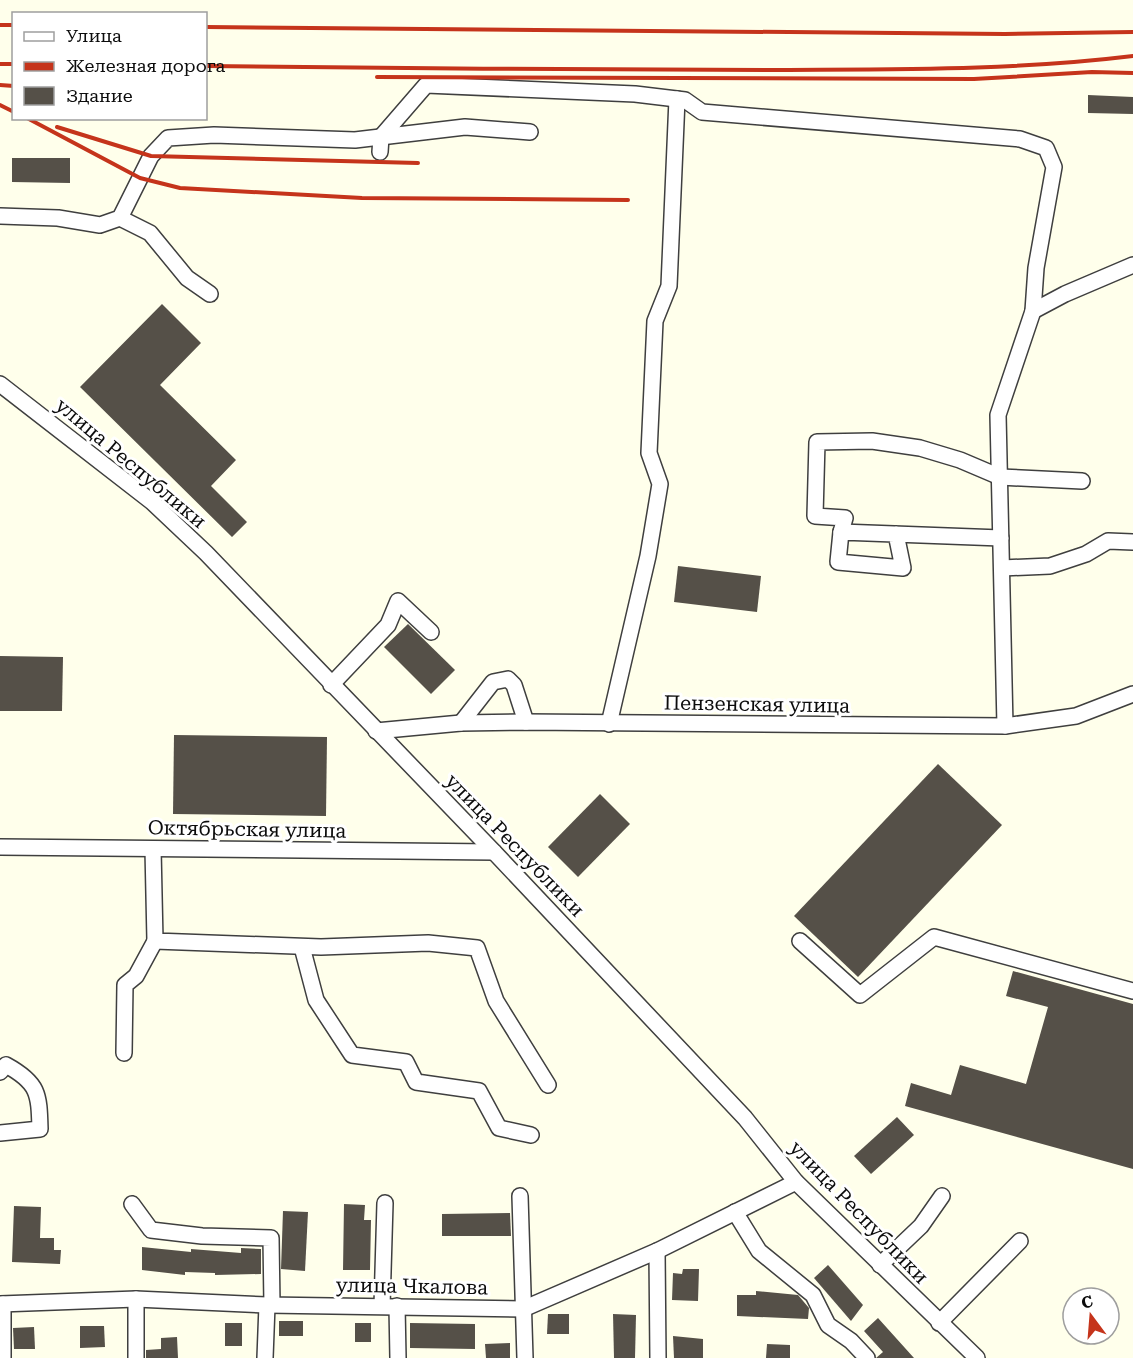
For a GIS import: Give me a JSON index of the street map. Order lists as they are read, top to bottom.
{
  "streets": {
    "street": [
      "улица Республики",
      "Пензенская улица",
      "Октябрьская улица",
      "улица Чкалова"
    ]
  },
  "crossings": [
    ["улица Республики", "Пензенская улица"],
    ["улица Республики", "Октябрьская улица"],
    ["улица Республики", "улица Чкалова"]
  ],
  "legend": ["Улица", "Железная дорога", "Здание"],
  "north": "top"
}
